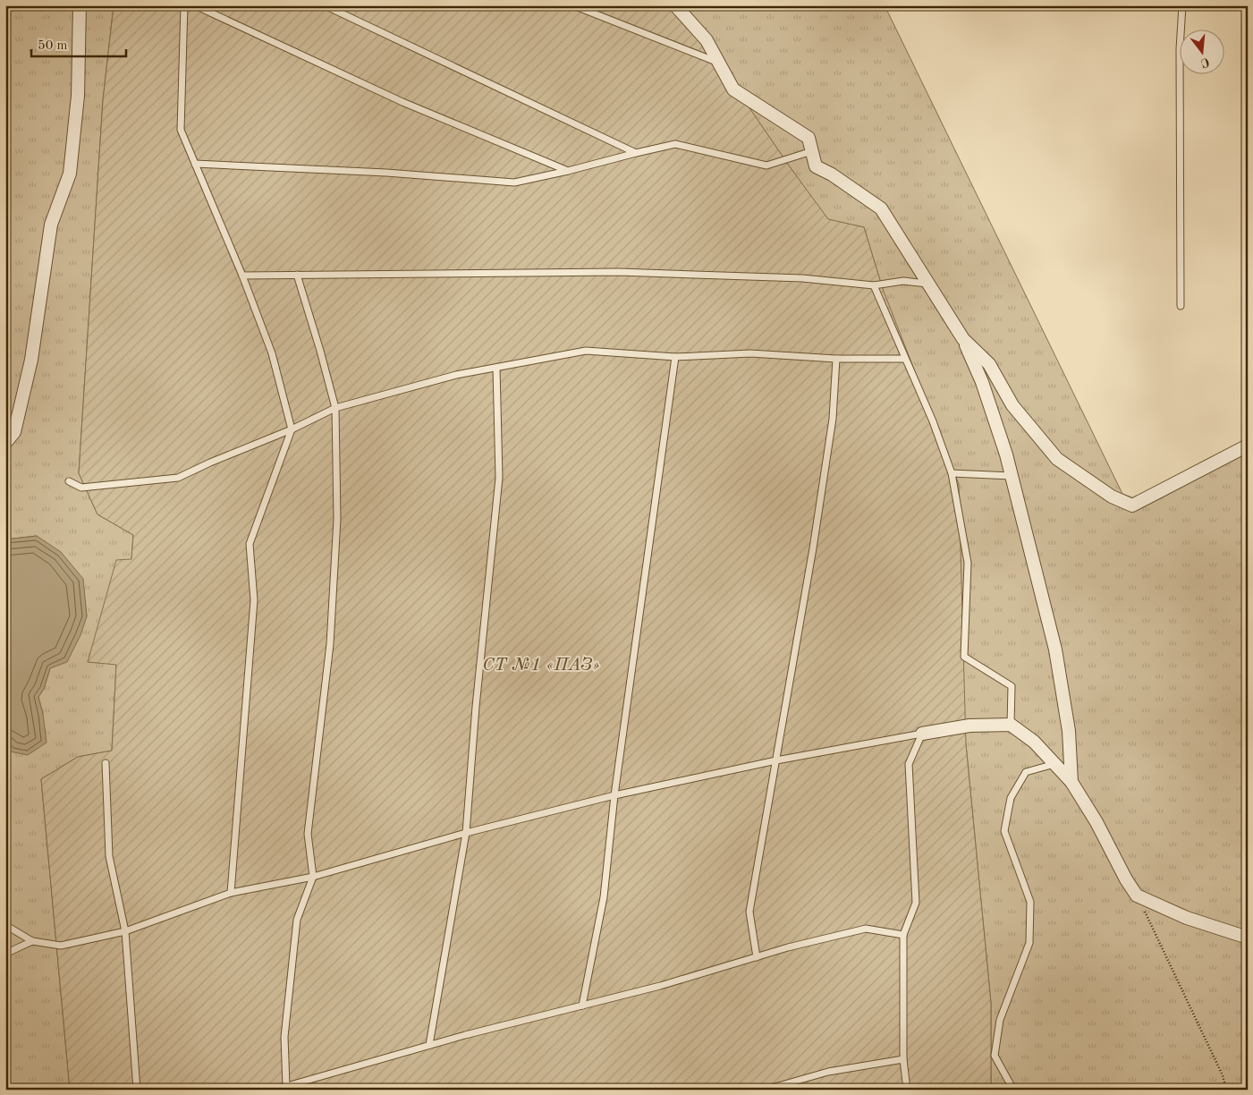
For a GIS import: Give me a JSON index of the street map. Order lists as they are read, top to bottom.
{
  "parks": ["СТ №1 «ПАЗ»"],
  "scale_bar": "50 m",
  "north": "bottom"
}
